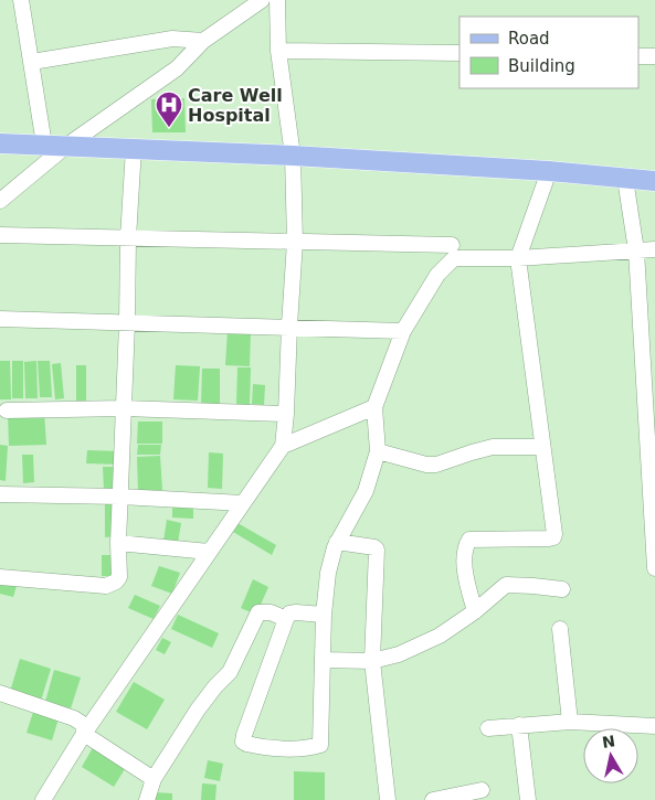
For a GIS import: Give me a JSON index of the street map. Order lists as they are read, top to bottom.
{
  "places": {
    "hospital": ["Care Well Hospital"]
  },
  "legend": ["Road", "Building"],
  "north": "top"
}
